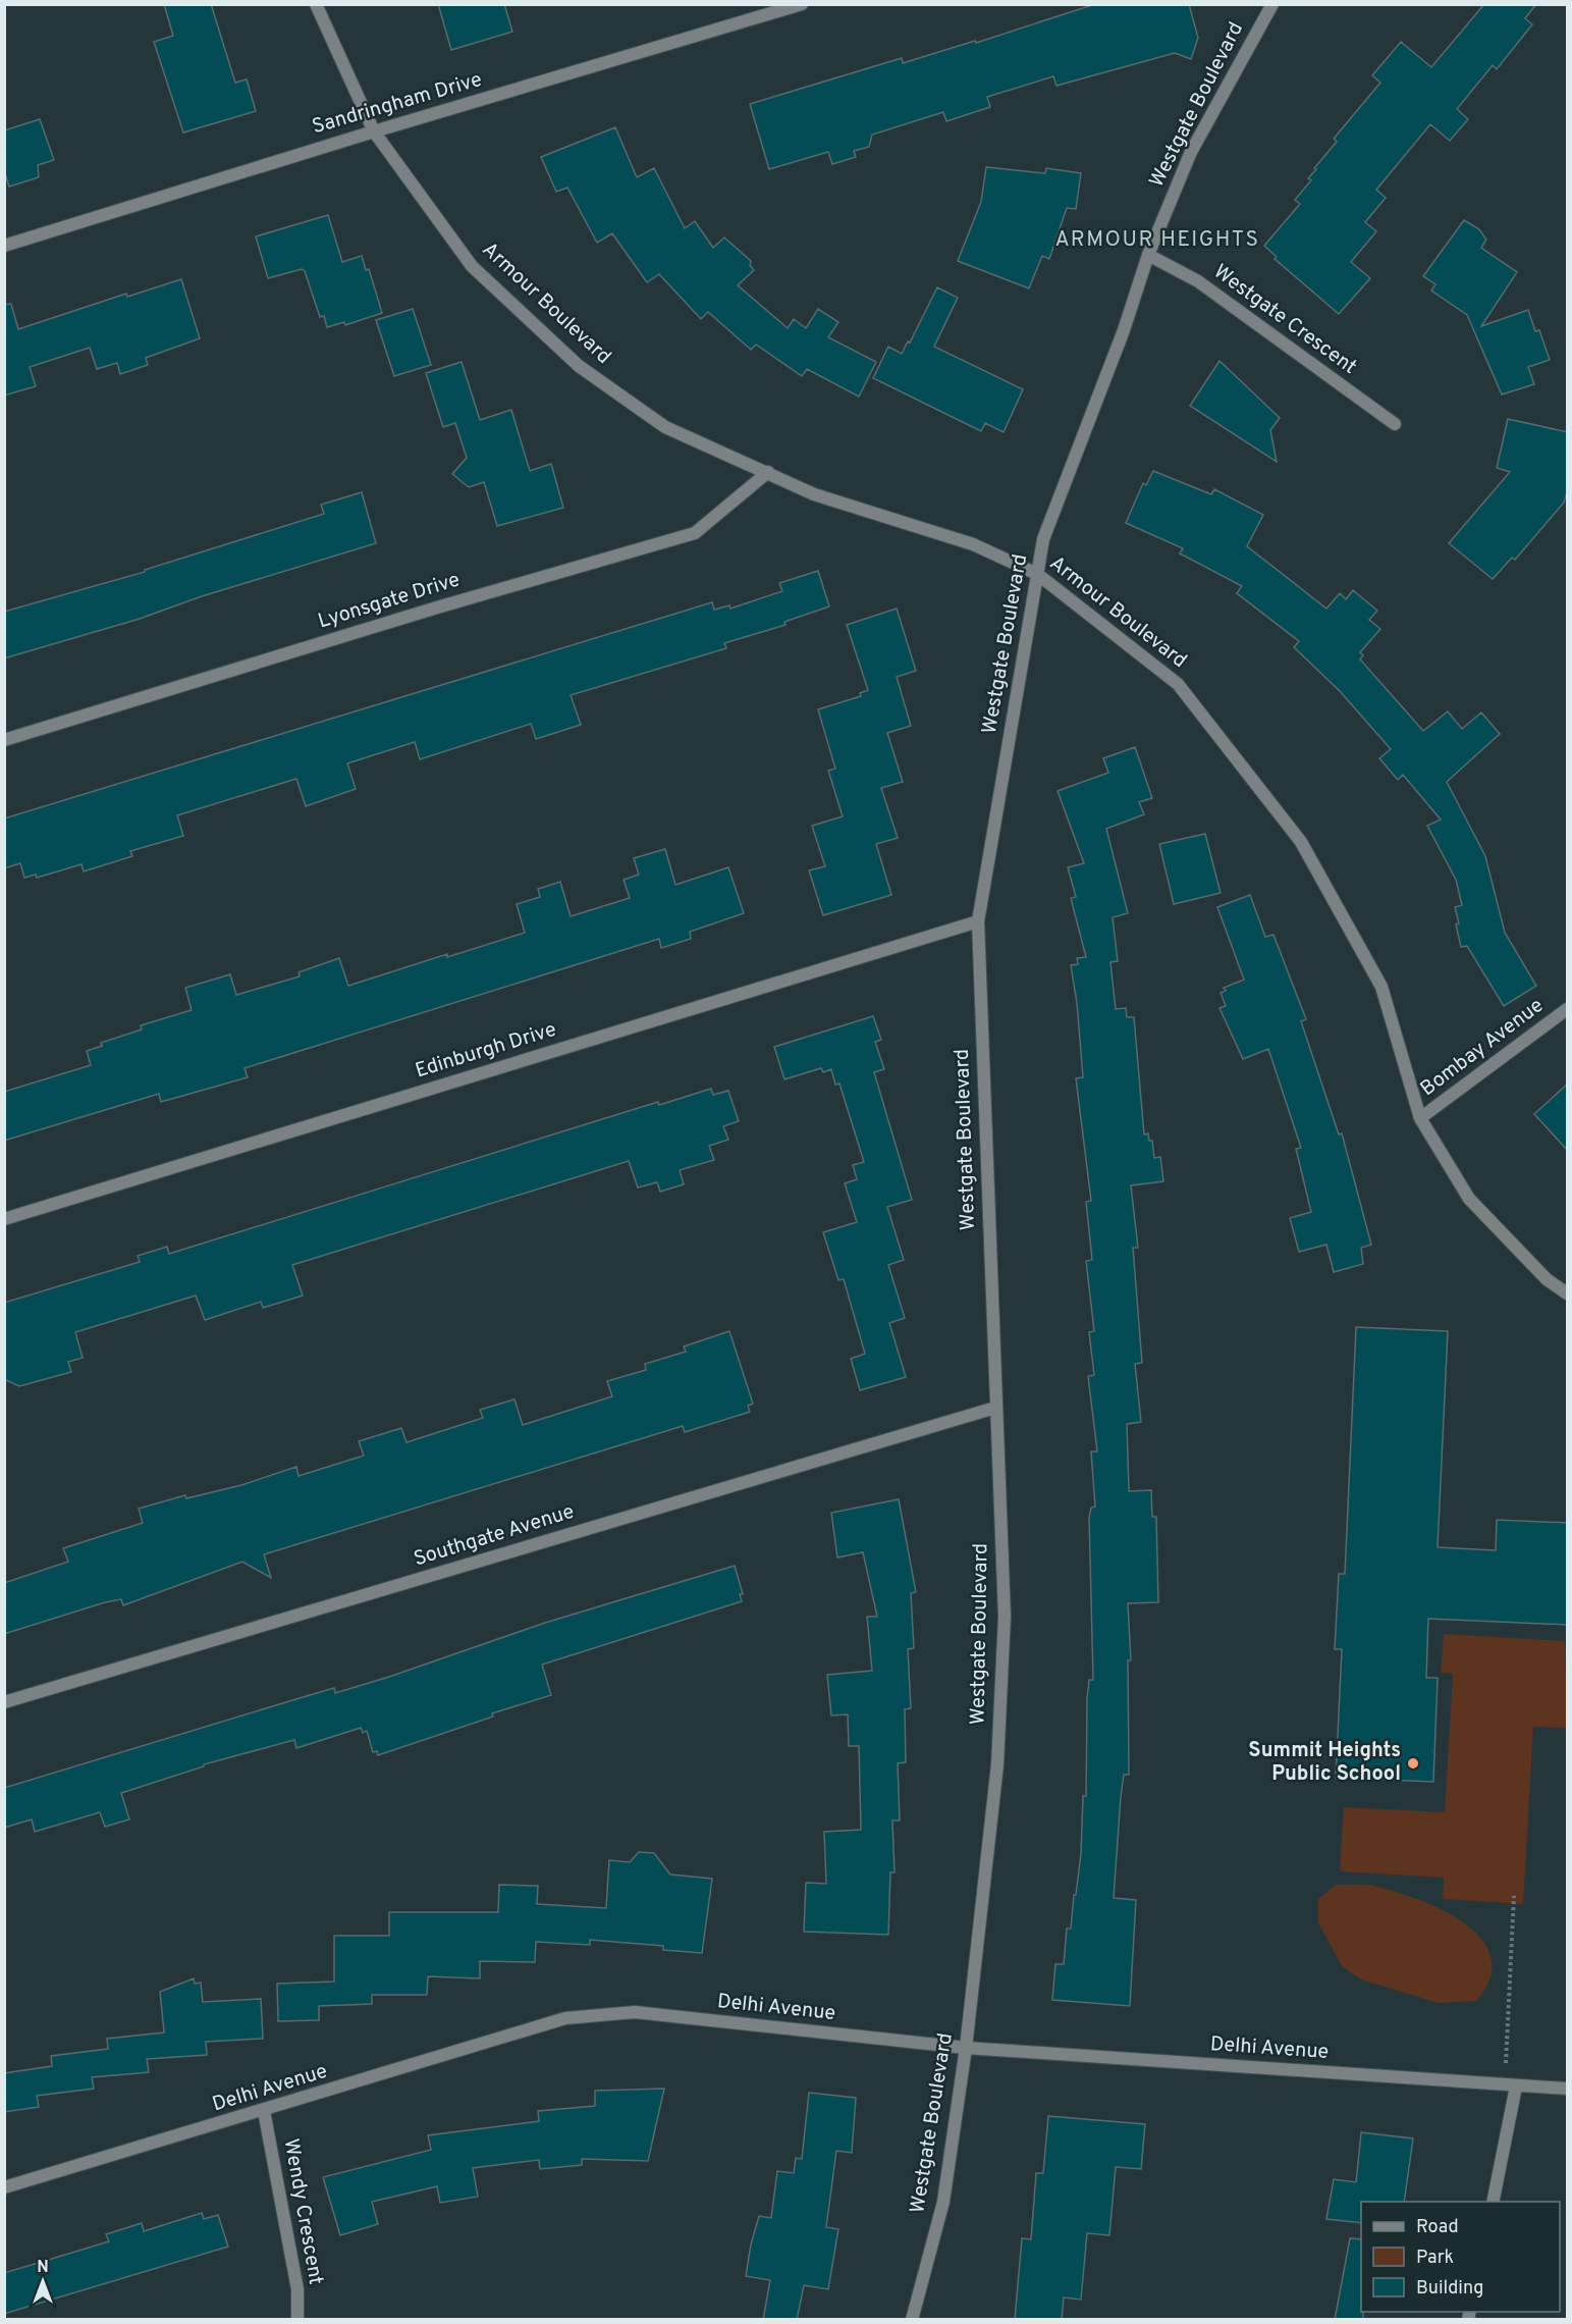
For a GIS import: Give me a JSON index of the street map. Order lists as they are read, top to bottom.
{
  "streets": {
    "street": [
      "Sandringham Drive",
      "Westgate Boulevard",
      "Armour Boulevard",
      "Westgate Crescent",
      "Lyonsgate Drive",
      "Bombay Avenue",
      "Edinburgh Drive",
      "Southgate Avenue",
      "Delhi Avenue",
      "Wendy Crescent"
    ]
  },
  "crossings": [
    ["Sandringham Drive", "Armour Boulevard"],
    ["Westgate Boulevard", "Armour Boulevard"],
    ["Westgate Boulevard", "Westgate Crescent"],
    ["Westgate Boulevard", "Edinburgh Drive"],
    ["Westgate Boulevard", "Southgate Avenue"],
    ["Westgate Boulevard", "Delhi Avenue"],
    ["Armour Boulevard", "Lyonsgate Drive"],
    ["Armour Boulevard", "Bombay Avenue"],
    ["Delhi Avenue", "Wendy Crescent"]
  ],
  "districts": ["ARMOUR HEIGHTS"],
  "places": ["Summit Heights Public School"],
  "legend": ["Road", "Park", "Building"],
  "north": "top"
}
